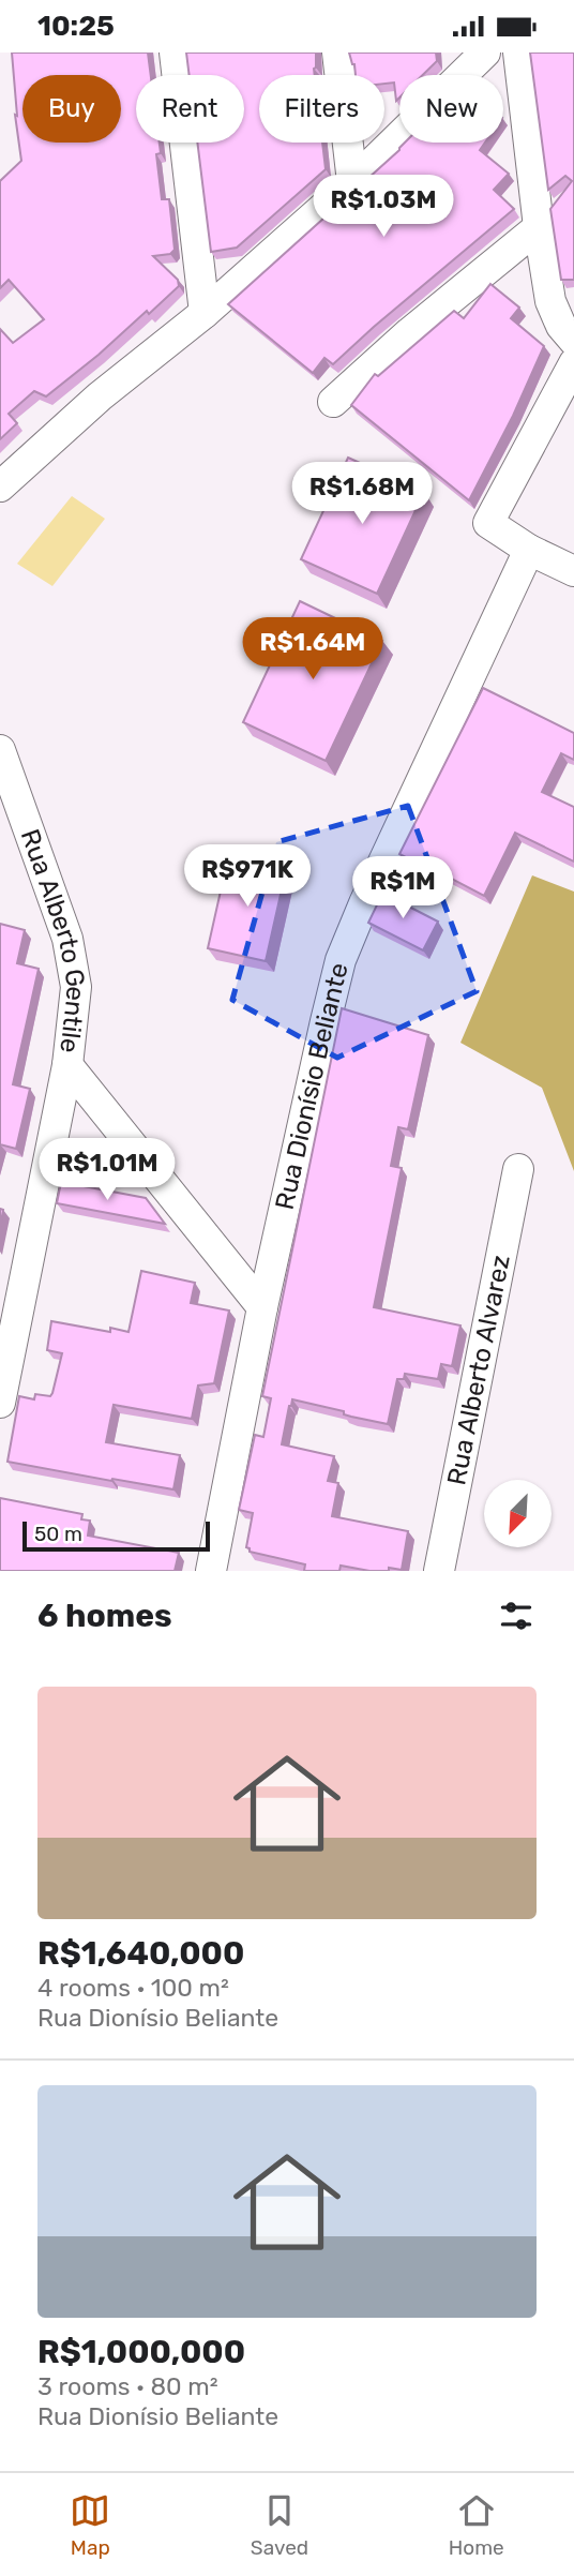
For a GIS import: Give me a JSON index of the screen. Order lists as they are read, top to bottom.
{
  "streets": {
    "street": ["Rua Alberto Gentile", "Rua Dionísio Beliante", "Rua Alberto Alvarez"]
  },
  "scale_bar": "50 m",
  "north": "bottom left",
  "page": {
    "status": "10:25",
    "chip": [
      "Buy",
      "Rent",
      "Filters",
      "New"
    ],
    "price": [
      "R$1.03M",
      "R$1.68M",
      "R$1.64M",
      "R$971K",
      "R$1M",
      "R$1.01M"
    ],
    "scale": "50 m",
    "heading": "6 homes",
    "list": [
      {
        "name": "R$1,640,000",
        "note": "4 rooms · 100 m² · Rua Dionísio Beliante"
      },
      {
        "name": "R$1,000,000",
        "note": "3 rooms · 80 m² · Rua Dionísio Beliante"
      }
    ],
    "tabs": ["Map", "Saved", "Home"]
  }
}
